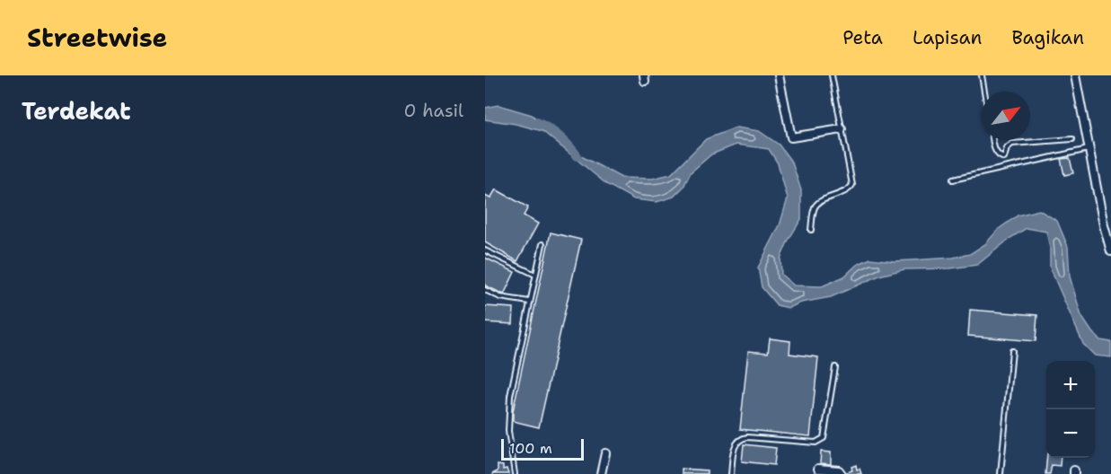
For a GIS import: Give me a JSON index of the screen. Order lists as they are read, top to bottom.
{
  "scale_bar": "100 m",
  "north": "top right",
  "page": {
    "header": "Streetwise",
    "nav": ["Peta", "Lapisan", "Bagikan"],
    "heading": ["Terdekat", "0 hasil"],
    "map_buttons": ["+", "−"],
    "scale": "100 m"
  }
}
